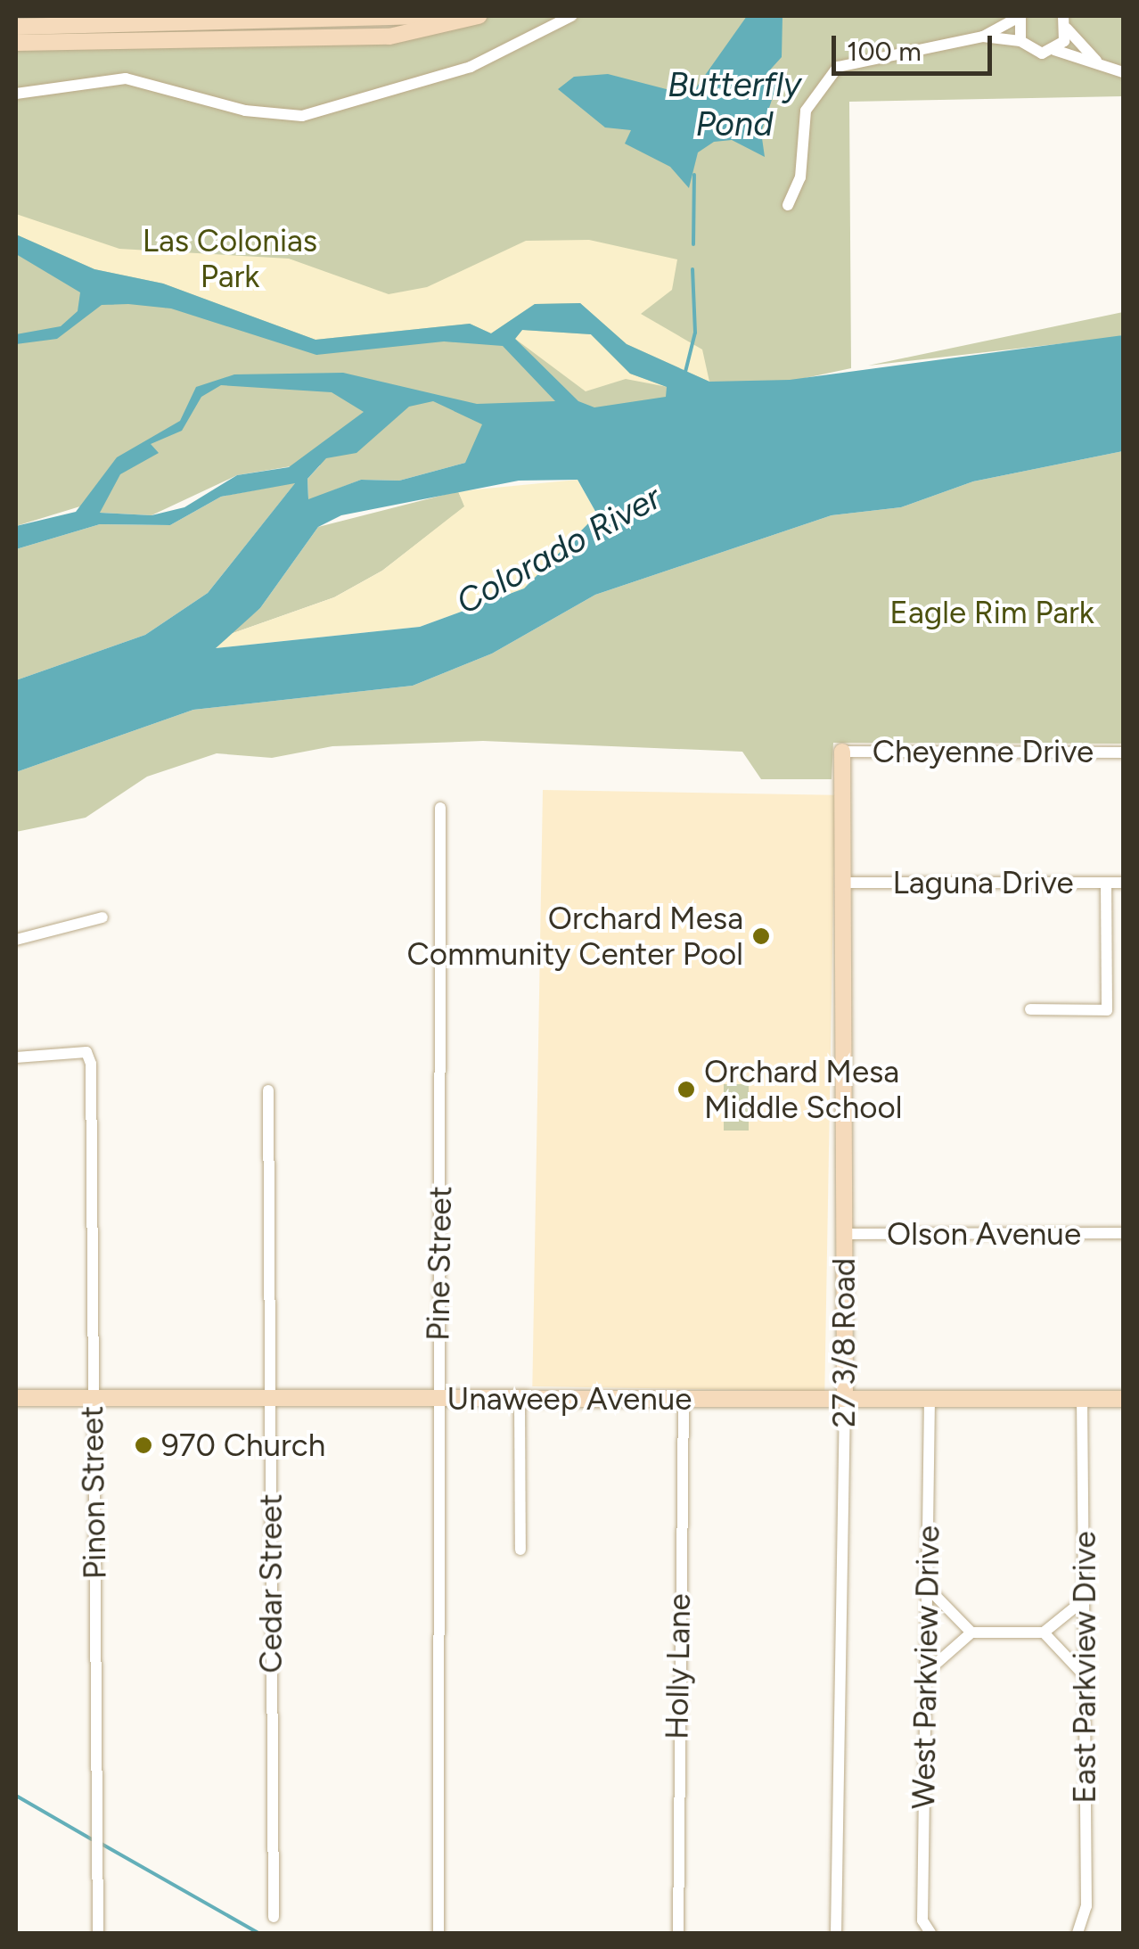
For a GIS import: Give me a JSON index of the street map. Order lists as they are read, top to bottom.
{
  "streets": {
    "main road": ["27 3/8 Road", "Unaweep Avenue"],
    "street": [
      "Cheyenne Drive",
      "Laguna Drive",
      "Olson Avenue",
      "Pine Street",
      "Pinon Street",
      "Cedar Street",
      "Holly Lane",
      "West Parkview Drive",
      "East Parkview Drive"
    ]
  },
  "crossings": [
    ["Cheyenne Drive", "27 3/8 Road"],
    ["Laguna Drive", "27 3/8 Road"],
    ["Olson Avenue", "27 3/8 Road"],
    ["Pine Street", "Unaweep Avenue"],
    ["27 3/8 Road", "Unaweep Avenue"],
    ["Unaweep Avenue", "Pinon Street"],
    ["Unaweep Avenue", "Cedar Street"],
    ["Unaweep Avenue", "Holly Lane"],
    ["Unaweep Avenue", "West Parkview Drive"],
    ["Unaweep Avenue", "East Parkview Drive"]
  ],
  "water": ["Butterfly Pond", "Colorado River"],
  "parks": ["Las Colonias Park", "Eagle Rim Park"],
  "places": ["Orchard Mesa Community Center Pool", "Orchard Mesa Middle School", "970 Church"],
  "scale_bar": "100 m"
}
